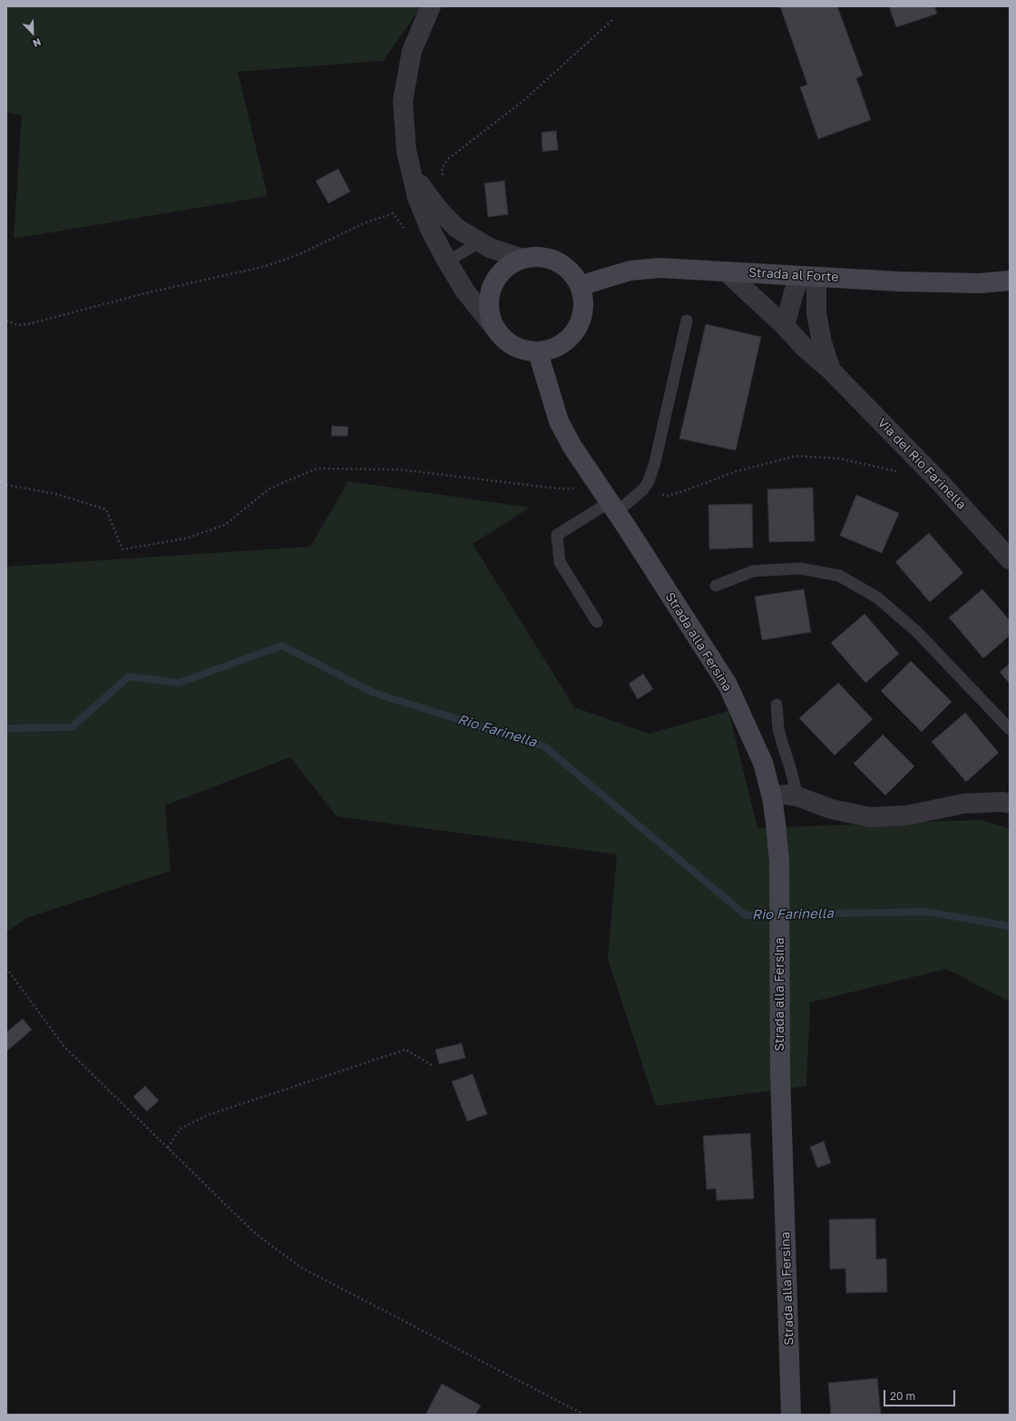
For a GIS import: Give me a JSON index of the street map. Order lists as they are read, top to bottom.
{
  "streets": {
    "street": ["Strada al Forte", "Via del Rio Farinella", "Strada alla Fersina"]
  },
  "crossings": [
    ["Strada al Forte", "Via del Rio Farinella"],
    ["Strada al Forte", "Strada alla Fersina"]
  ],
  "water": ["Rio Farinella"],
  "scale_bar": "20 m",
  "north": "bottom right"
}
